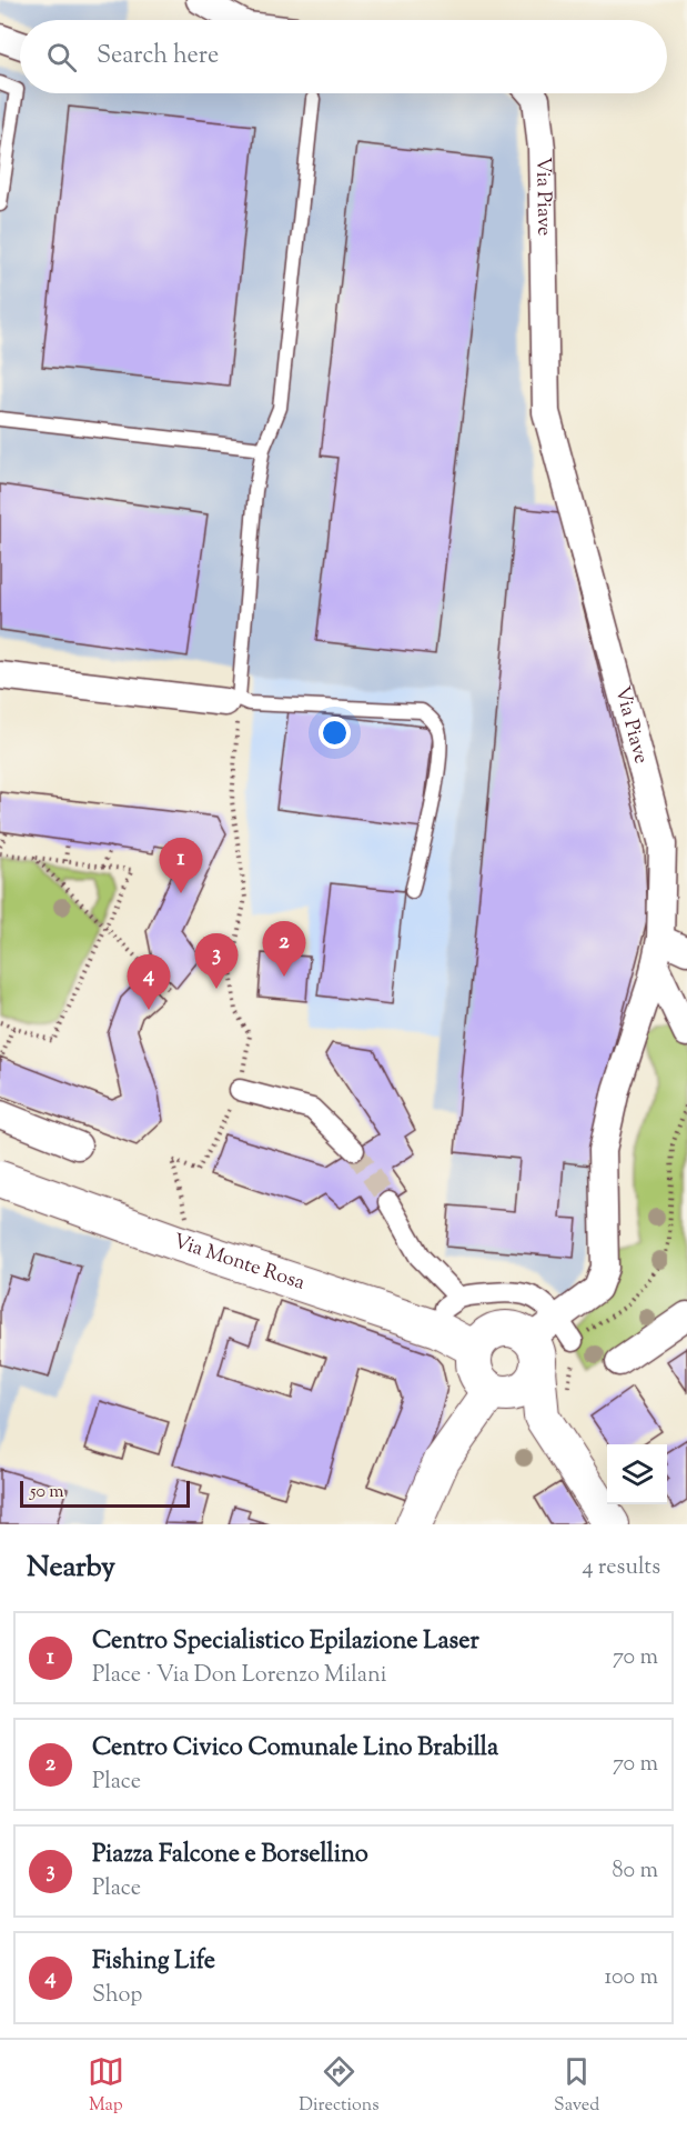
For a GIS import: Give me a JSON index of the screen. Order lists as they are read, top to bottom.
{
  "streets": {
    "street": ["Via Piave", "Via Monte Rosa"]
  },
  "crossings": [
    ["Via Piave", "Via Monte Rosa"]
  ],
  "scale_bar": "50 m",
  "page": {
    "search": "Search here",
    "pins": [
      "1",
      "2",
      "3",
      "4"
    ],
    "scale": "50 m",
    "heading": ["Nearby", "4 results"],
    "list": [
      {
        "mark": "1",
        "name": "Centro Specialistico Epilazione Laser",
        "note": "Place · Via Don Lorenzo Milani",
        "value": "70 m"
      },
      {
        "mark": "2",
        "name": "Centro Civico Comunale Lino Brabilla",
        "note": "Place",
        "value": "70 m"
      },
      {
        "mark": "3",
        "name": "Piazza Falcone e Borsellino",
        "note": "Place",
        "value": "80 m"
      },
      {
        "mark": "4",
        "name": "Fishing Life",
        "note": "Shop",
        "value": "100 m"
      }
    ],
    "nav": ["Map", "Directions", "Saved"]
  }
}
